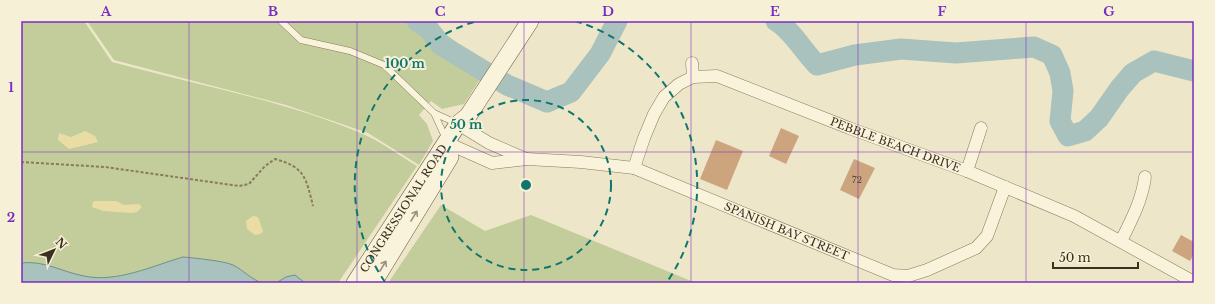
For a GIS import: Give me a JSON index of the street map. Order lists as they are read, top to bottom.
{
  "streets": {
    "main road": ["CONGRESSIONAL ROAD"],
    "street": ["PEBBLE BEACH DRIVE", "SPANISH BAY STREET"]
  },
  "crossings": [
    ["PEBBLE BEACH DRIVE", "SPANISH BAY STREET"],
    ["CONGRESSIONAL ROAD", "SPANISH BAY STREET"]
  ],
  "house_numbers": ["72"],
  "scale_bar": "50 m",
  "north": "top right",
  "grid": {
    "columns": [
      "A",
      "B",
      "C",
      "D",
      "E",
      "F",
      "G"
    ],
    "rows": ["1", "2"]
  },
  "rings": ["100 m", "50 m"]
}
